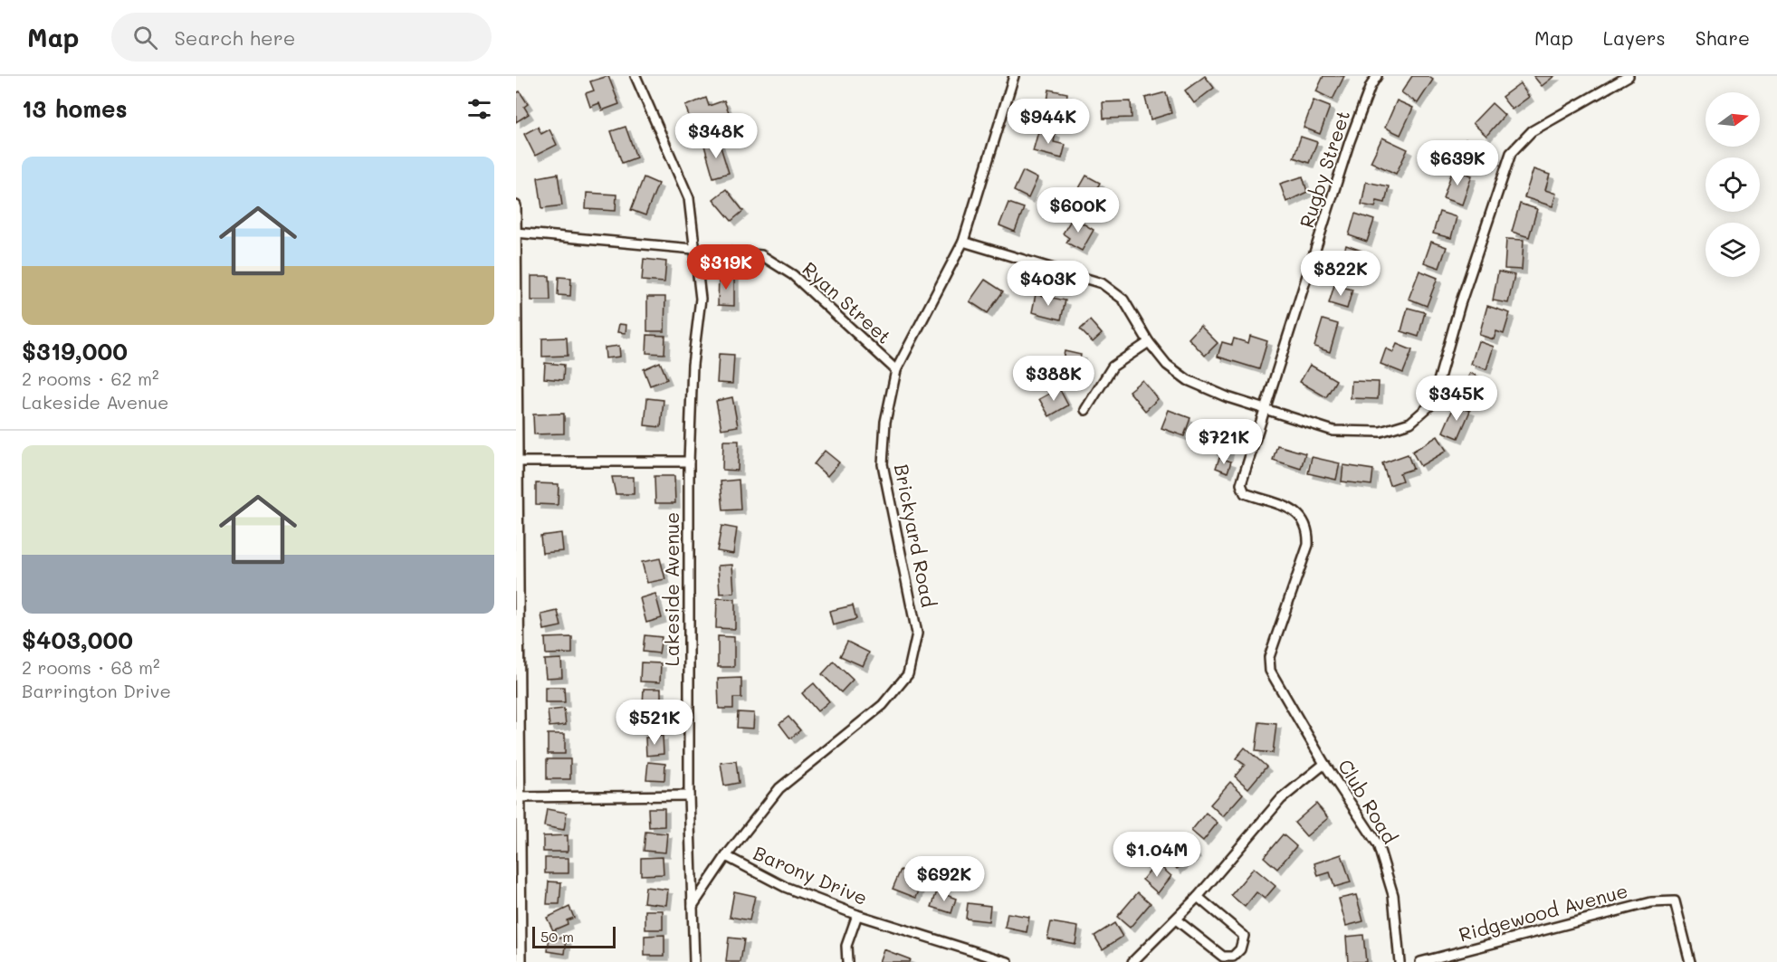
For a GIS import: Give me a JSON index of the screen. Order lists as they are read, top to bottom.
{
  "streets": {
    "street": [
      "Rugby Street",
      "Ryan Street",
      "Brickyard Road",
      "Lakeside Avenue",
      "Club Road",
      "Barony Drive",
      "Ridgewood Avenue"
    ]
  },
  "crossings": [
    ["Rugby Street", "Club Road"],
    ["Ryan Street", "Brickyard Road"],
    ["Ryan Street", "Lakeside Avenue"],
    ["Brickyard Road", "Lakeside Avenue"],
    ["Brickyard Road", "Barony Drive"]
  ],
  "scale_bar": "50 m",
  "north": "right",
  "page": {
    "header": "Map",
    "search": "Search here",
    "nav": ["Map", "Layers", "Share"],
    "heading": "13 homes",
    "price": [
      "$944K",
      "$348K",
      "$639K",
      "$600K",
      "$319K",
      "$822K",
      "$403K",
      "$388K",
      "$345K",
      "$721K",
      "$521K",
      "$1.04M",
      "$692K"
    ],
    "list": [
      {
        "name": "$319,000",
        "note": "2 rooms · 62 m² · Lakeside Avenue"
      },
      {
        "name": "$403,000",
        "note": "2 rooms · 68 m² · Barrington Drive"
      }
    ],
    "scale": "50 m"
  }
}
